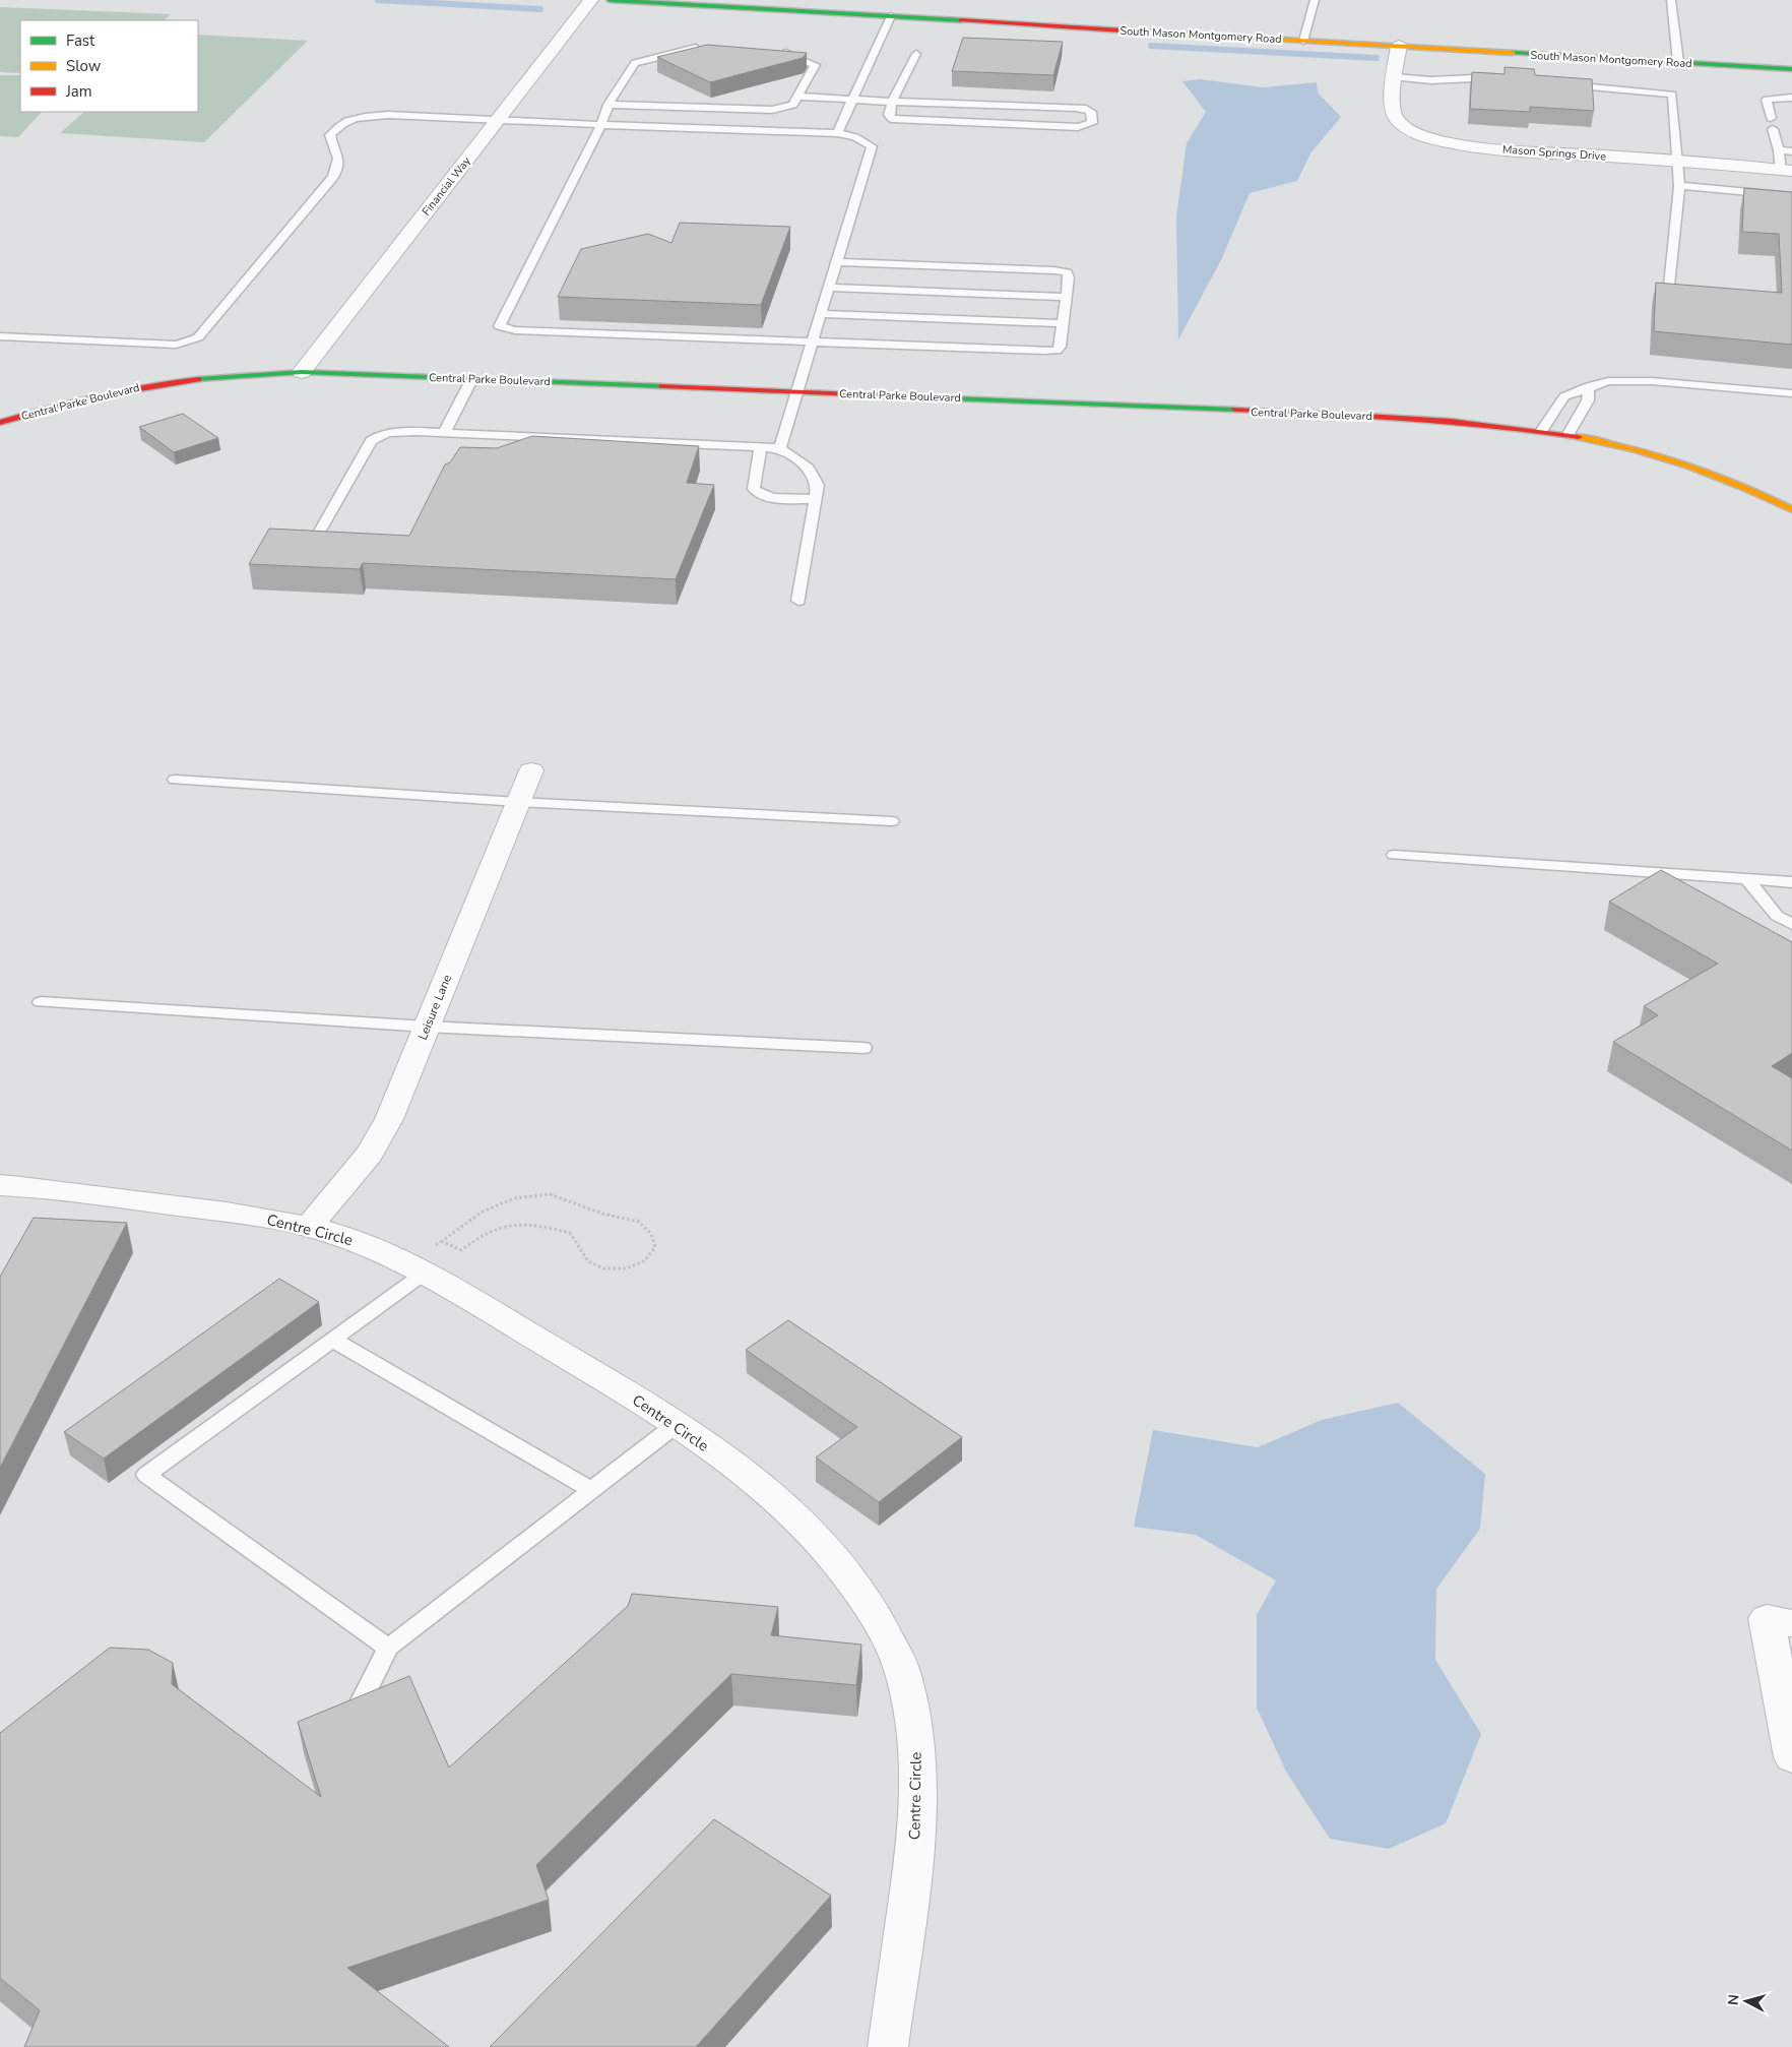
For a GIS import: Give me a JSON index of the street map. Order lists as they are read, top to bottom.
{
  "streets": {
    "main road": ["South Mason Montgomery Road", "Central Parke Boulevard"],
    "street": [
      "Mason Springs Drive",
      "Financial Way",
      "Leisure Lane",
      "Centre Circle"
    ]
  },
  "crossings": [
    ["South Mason Montgomery Road", "Mason Springs Drive"],
    ["Financial Way", "Central Parke Boulevard"],
    ["Leisure Lane", "Centre Circle"]
  ],
  "legend": ["Fast", "Slow", "Jam"],
  "north": "left"
}
